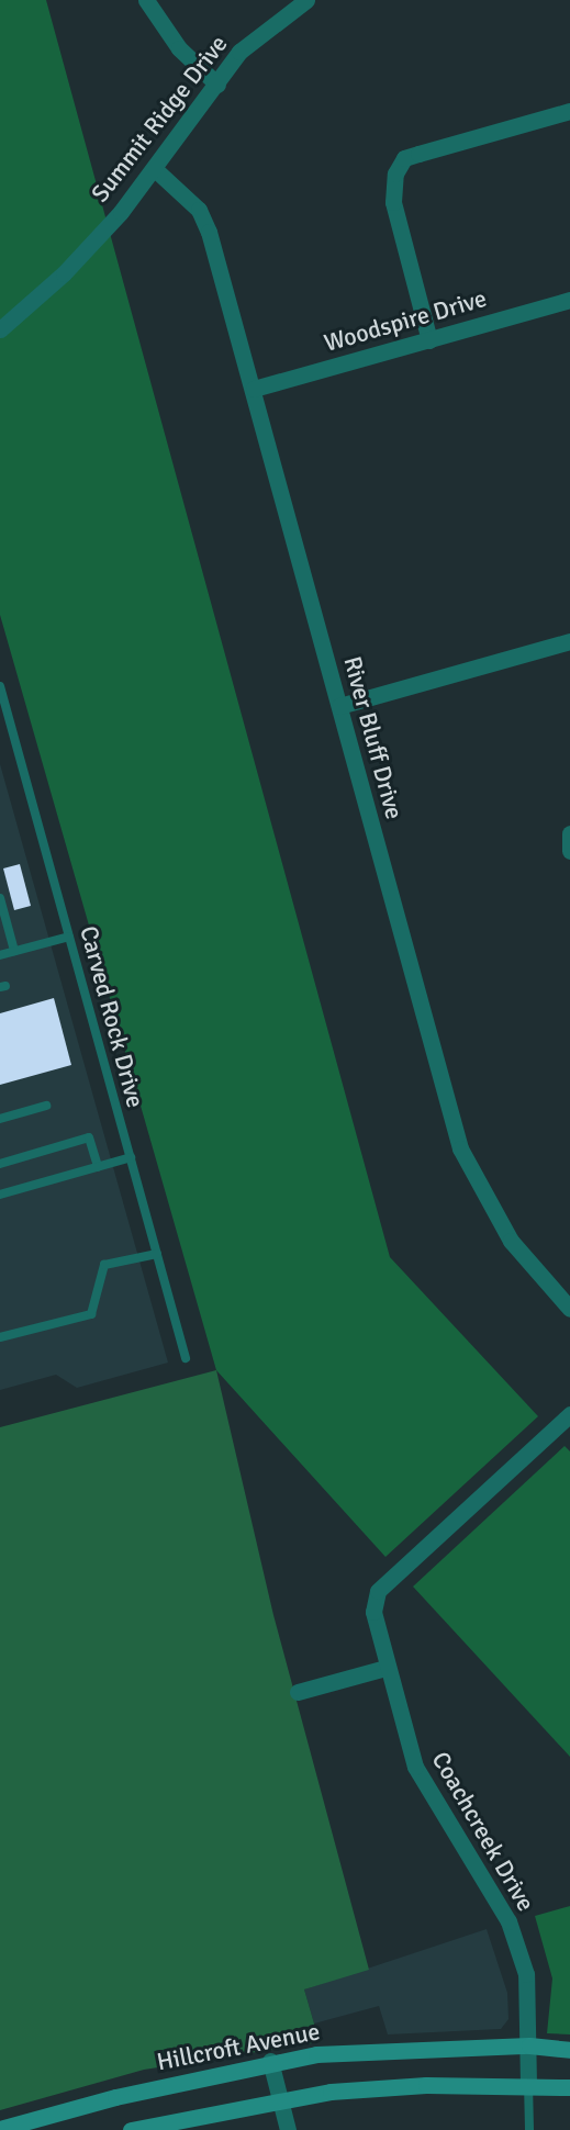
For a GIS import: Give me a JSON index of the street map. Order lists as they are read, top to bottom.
{
  "streets": {
    "main road": ["Hillcroft Avenue"],
    "street": [
      "Summit Ridge Drive",
      "Woodspire Drive",
      "River Bluff Drive",
      "Coachcreek Drive"
    ],
    "lane": ["Carved Rock Drive"]
  },
  "crossings": [
    ["Summit Ridge Drive", "River Bluff Drive"],
    ["Woodspire Drive", "River Bluff Drive"],
    ["Coachcreek Drive", "Hillcroft Avenue"]
  ]
}
